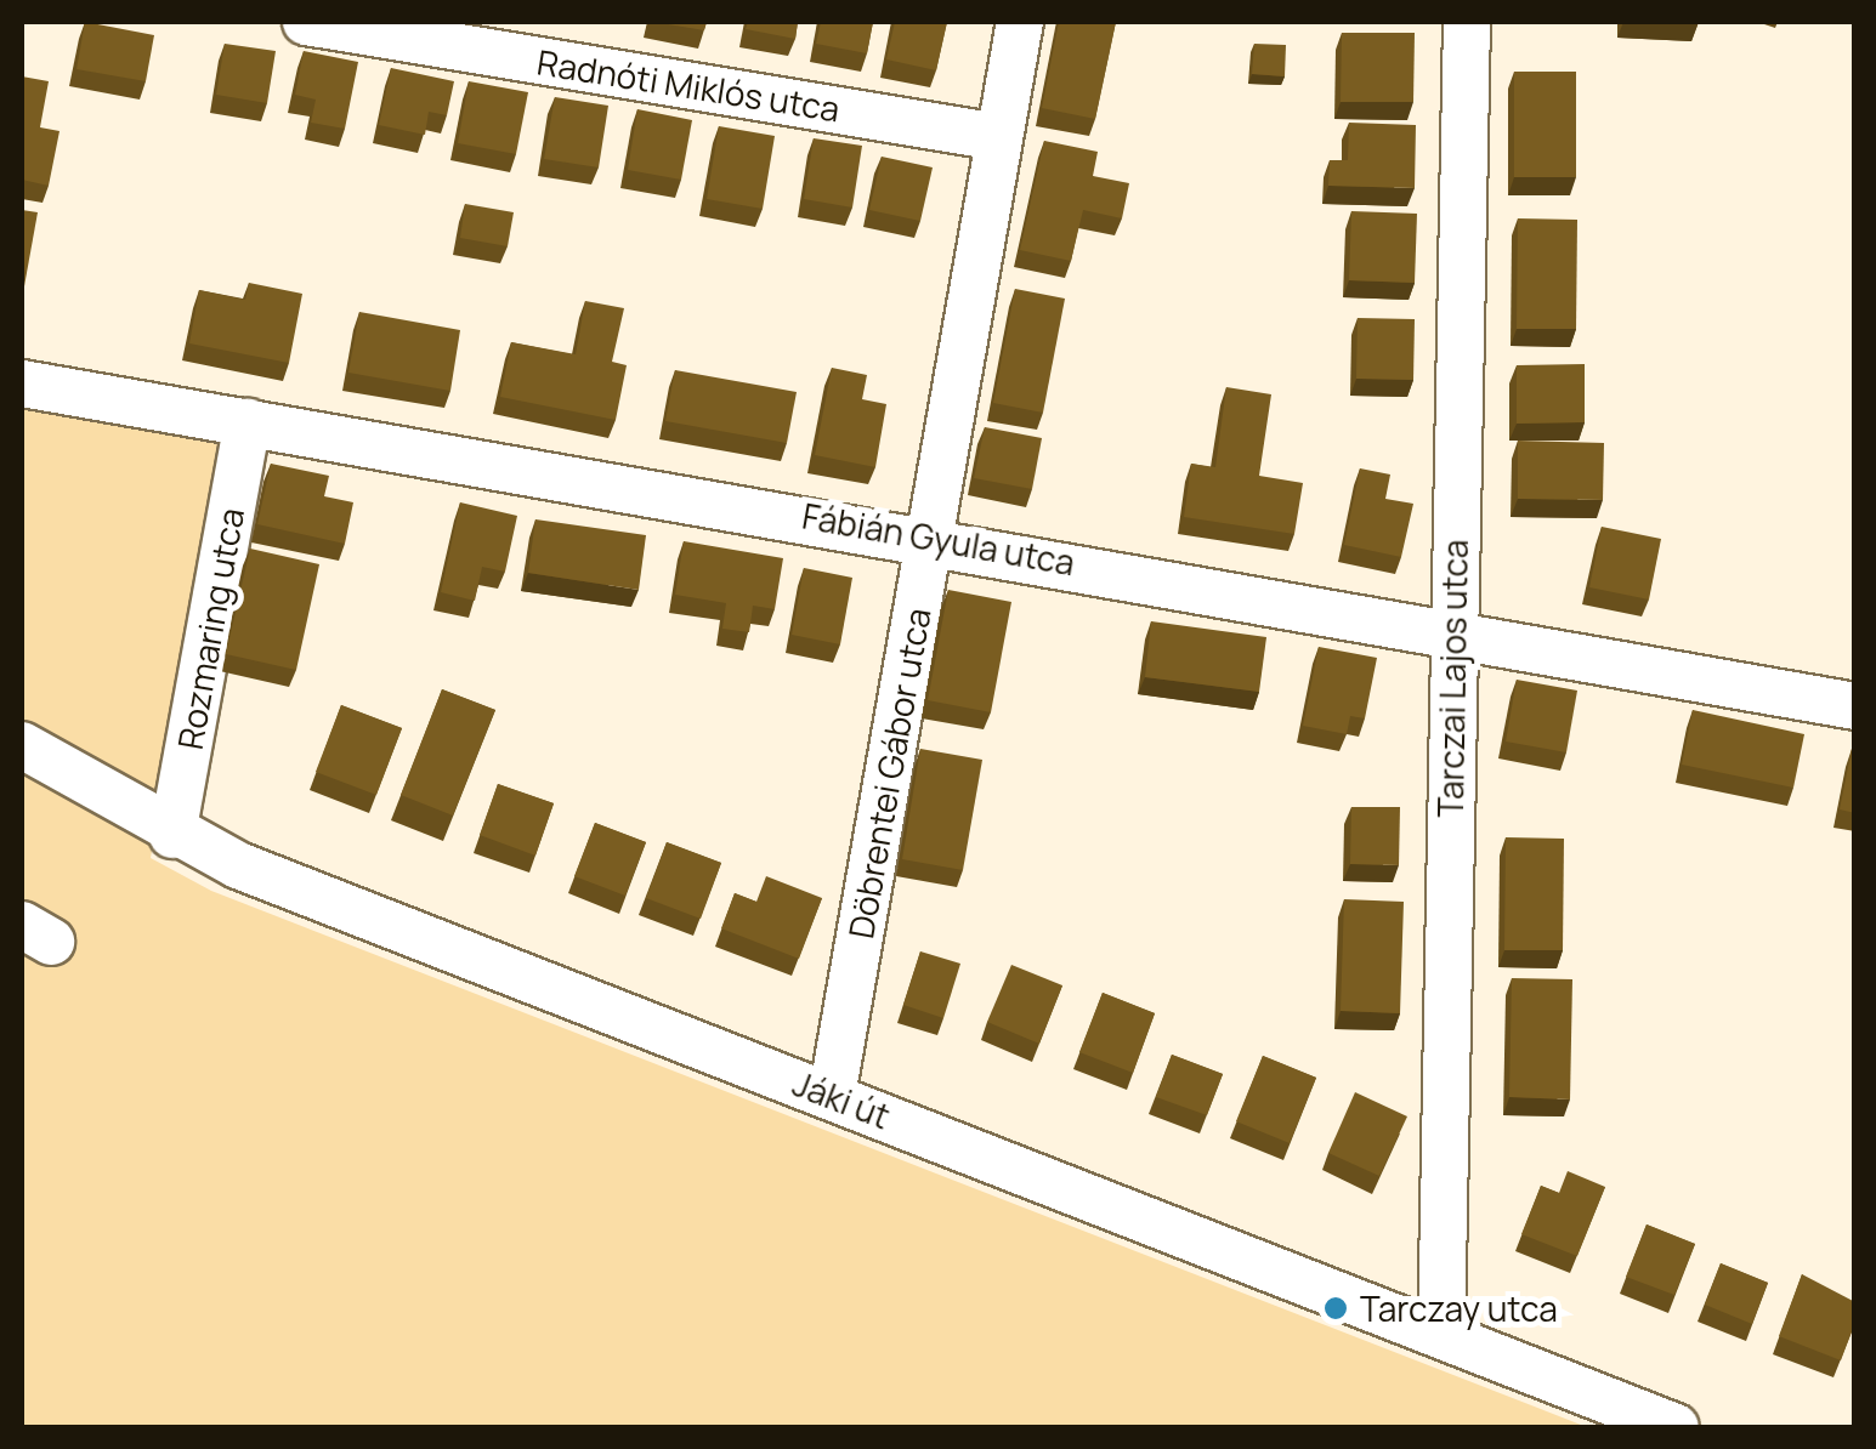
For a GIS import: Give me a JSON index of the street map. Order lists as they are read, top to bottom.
{
  "streets": {
    "street": [
      "Radnóti Miklós utca",
      "Fábián Gyula utca",
      "Rozmaring utca",
      "Tarczai Lajos utca",
      "Döbrentei Gábor utca",
      "Jáki út"
    ]
  },
  "crossings": [
    ["Radnóti Miklós utca", "Döbrentei Gábor utca"],
    ["Fábián Gyula utca", "Rozmaring utca"],
    ["Fábián Gyula utca", "Tarczai Lajos utca"],
    ["Fábián Gyula utca", "Döbrentei Gábor utca"],
    ["Rozmaring utca", "Jáki út"],
    ["Tarczai Lajos utca", "Jáki út"],
    ["Döbrentei Gábor utca", "Jáki út"]
  ],
  "places": ["Tarczay utca"]
}
